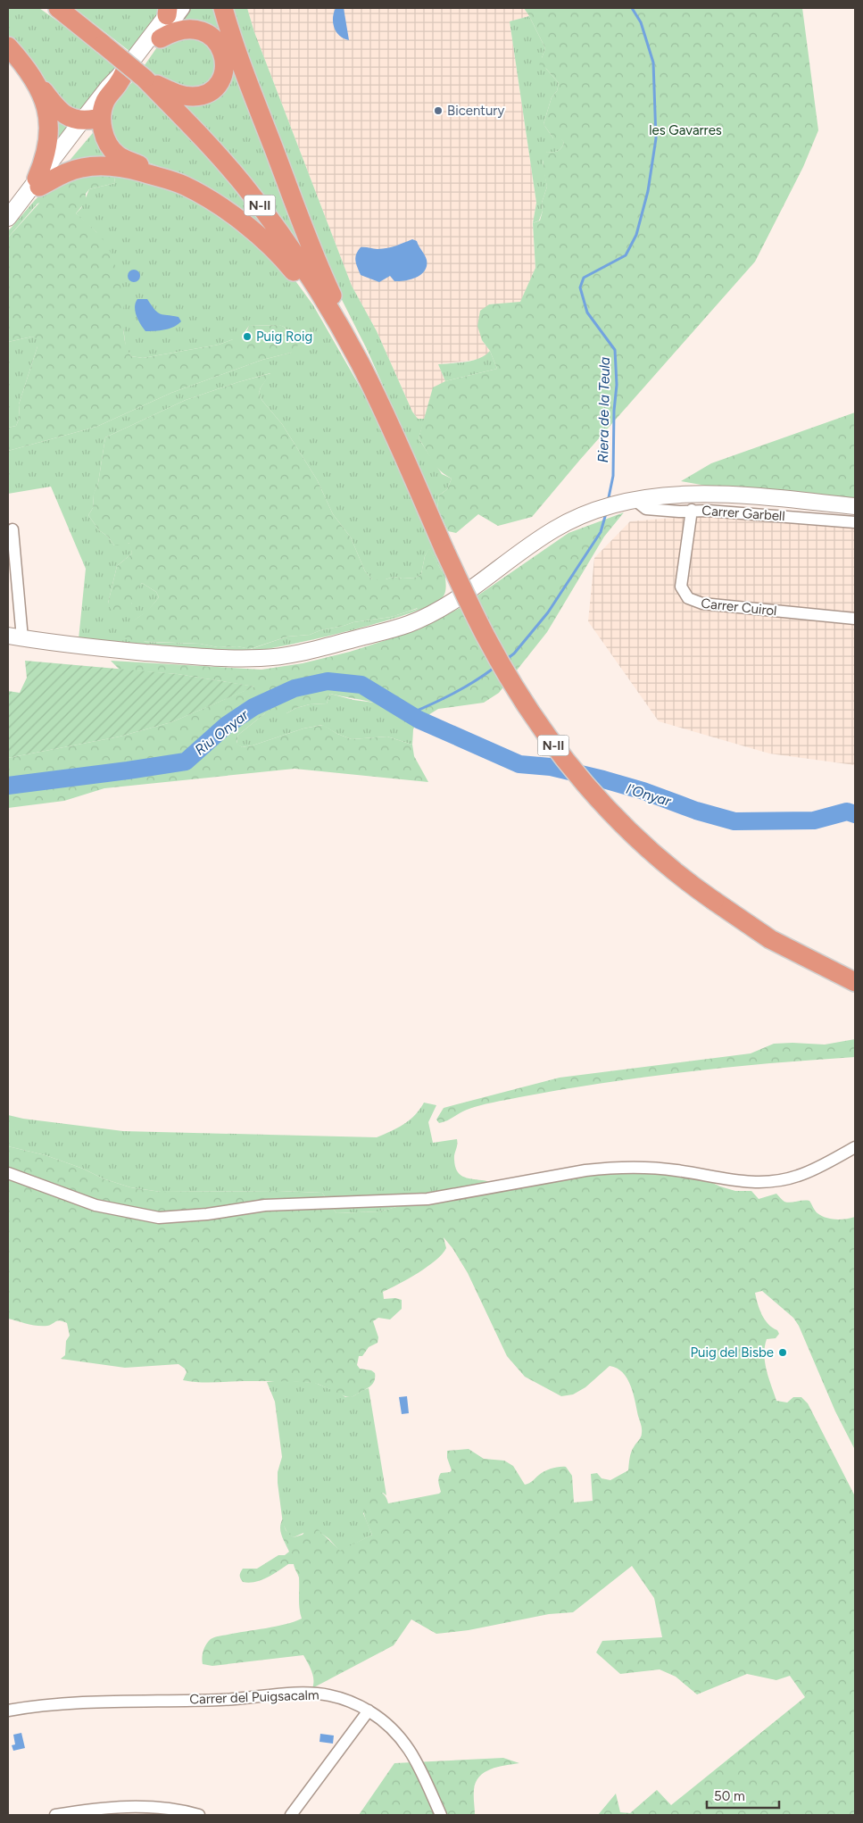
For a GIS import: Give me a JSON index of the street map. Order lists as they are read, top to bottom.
{
  "streets": {
    "highway": ["N-II"],
    "street": ["Carrer Garbell", "Carrer Cuirol", "Carrer del Puigsacalm"]
  },
  "crossings": [
    ["Carrer Garbell", "Carrer Cuirol"]
  ],
  "water": ["Riera de la Teula", "Riu Onyar", "l'Onyar"],
  "parks": ["les Gavarres"],
  "places": ["Bicentury", "Puig Roig", "Puig del Bisbe"],
  "scale_bar": "50 m"
}
